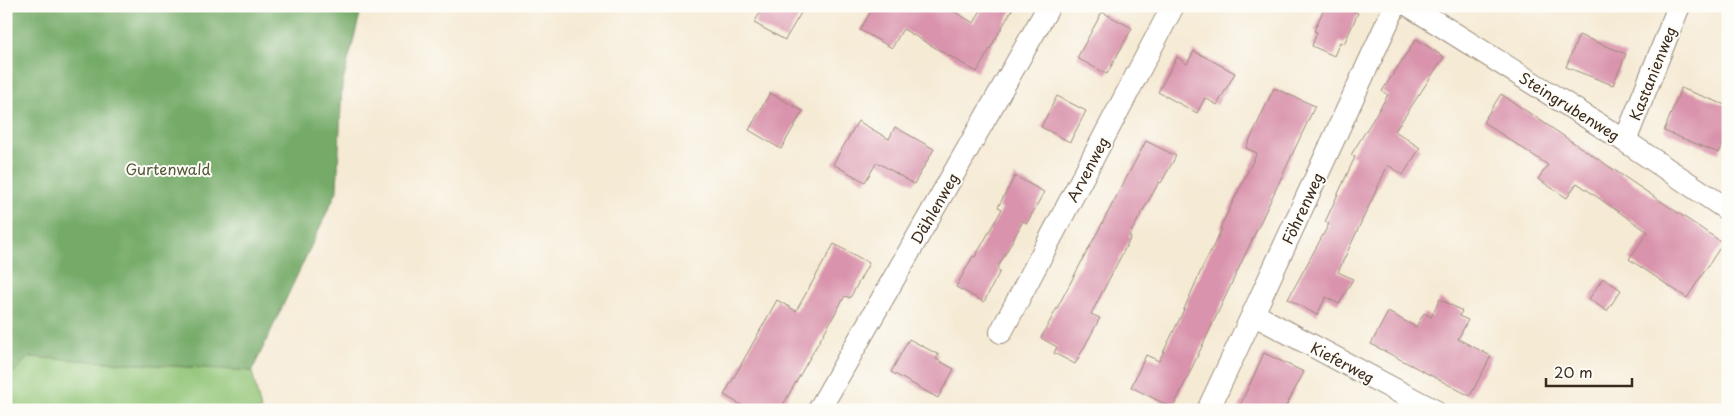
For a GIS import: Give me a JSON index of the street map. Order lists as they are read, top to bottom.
{
  "streets": {
    "street": [
      "Kastanienweg",
      "Steingrubenweg",
      "Arvenweg",
      "Dählenweg",
      "Föhrenweg",
      "Kieferweg"
    ]
  },
  "crossings": [
    ["Kastanienweg", "Steingrubenweg"],
    ["Föhrenweg", "Kieferweg"]
  ],
  "parks": ["Gurtenwald"],
  "scale_bar": "20 m"
}
